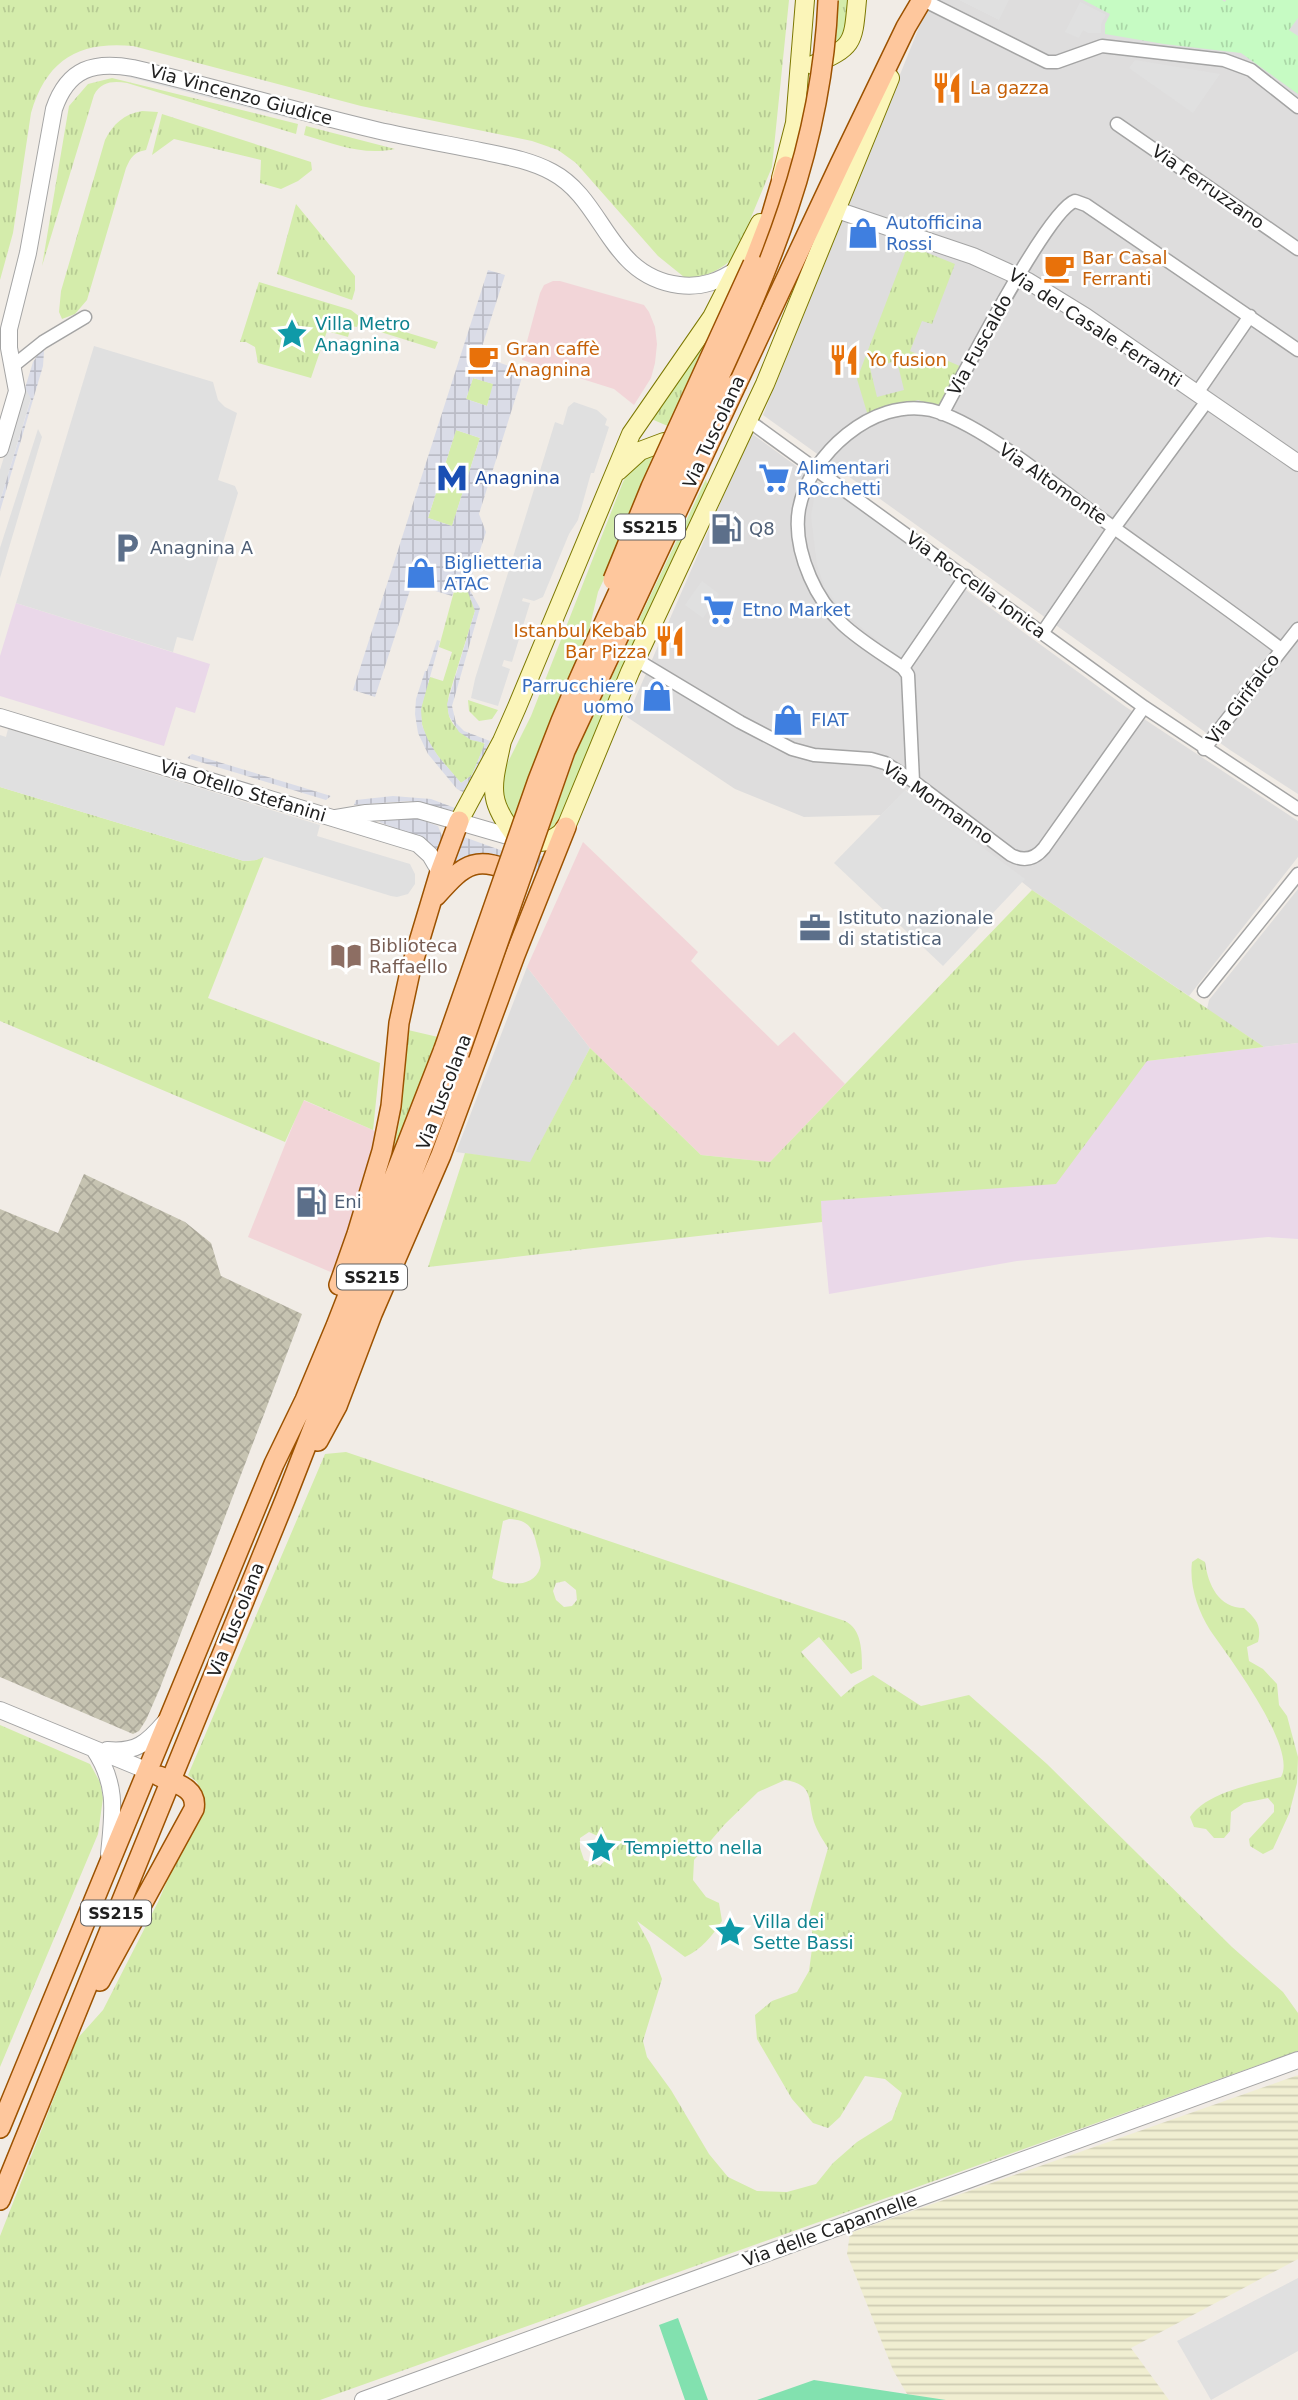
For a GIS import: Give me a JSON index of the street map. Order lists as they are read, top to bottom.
{
  "streets": {
    "main road": ["Via Tuscolana", "SS215", "Via Otello Stefanini"],
    "street": [
      "Via Vincenzo Giudice",
      "Via Ferruzzano",
      "Via del Casale Ferranti",
      "Via Fuscaldo",
      "Via Altomonte",
      "Via Roccella Ionica",
      "Via Girifalco",
      "Via Mormanno",
      "Via delle Capannelle"
    ]
  },
  "crossings": [
    ["Via del Casale Ferranti", "Via Fuscaldo"],
    ["Via del Casale Ferranti", "Via Tuscolana"],
    ["Via Fuscaldo", "Via Altomonte"],
    ["Via Tuscolana", "Via Roccella Ionica"],
    ["Via Tuscolana", "Via Otello Stefanini"],
    ["Via Tuscolana", "Via Mormanno"],
    ["Via Altomonte", "Via Roccella Ionica"],
    ["Via Altomonte", "Via Girifalco"],
    ["Via Roccella Ionica", "Via Girifalco"],
    ["Via Roccella Ionica", "Via Mormanno"]
  ],
  "places": {
    "restaurant": ["La gazza", "Yo fusion", "Istanbul Kebab Bar Pizza"],
    "shop": [
      "Autofficina Rossi",
      "Biglietteria ATAC",
      "Parrucchiere uomo",
      "FIAT"
    ],
    "cafe": ["Bar Casal Ferranti", "Gran caffè Anagnina"],
    "place": ["Villa Metro Anagnina", "Tempietto nella", "Villa dei Sette Bassi"],
    "metro station": ["Anagnina"],
    "supermarket": ["Alimentari Rocchetti", "Etno Market"],
    "fuel station": ["Q8", "Eni"],
    "parking": ["Anagnina A"],
    "office": ["Istituto nazionale di statistica"],
    "library": ["Biblioteca Raffaello"]
  }
}
